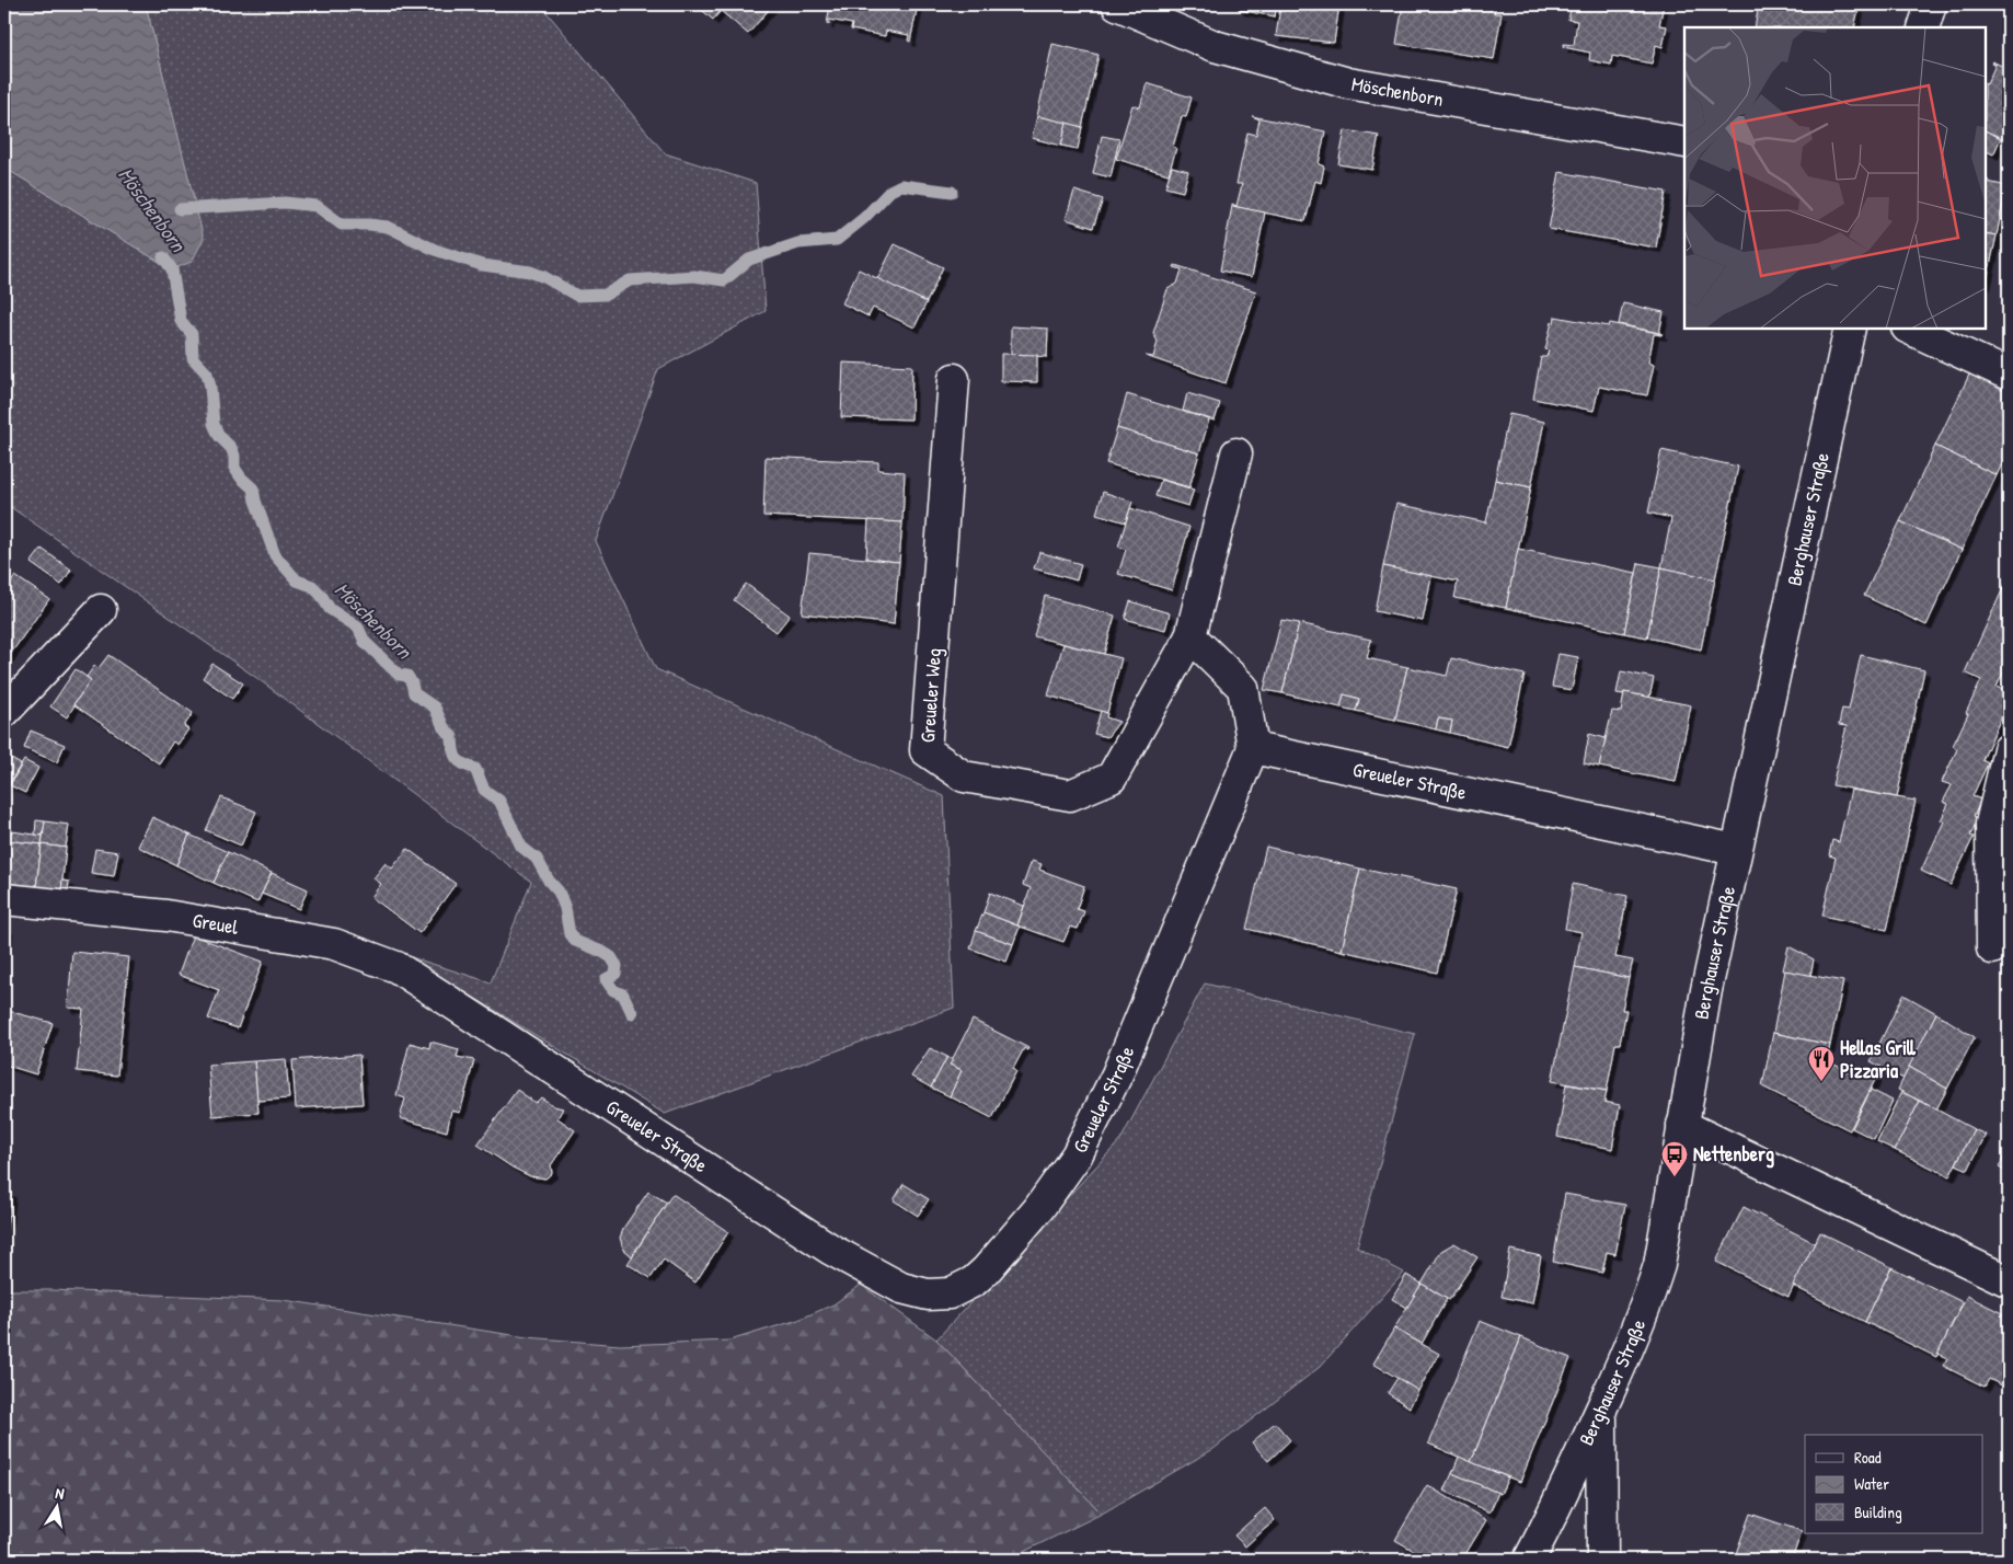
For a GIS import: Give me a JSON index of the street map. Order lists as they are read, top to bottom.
{
  "streets": {
    "street": [
      "Möschenborn",
      "Berghauser Straße",
      "Greueler Weg",
      "Greueler Straße",
      "Greuel"
    ]
  },
  "crossings": [
    ["Berghauser Straße", "Greueler Straße"],
    ["Greueler Straße", "Greuel"]
  ],
  "water": ["Möschenborn"],
  "places": {
    "restaurant": ["Hellas Grill Pizzaria"],
    "bus stop": ["Nettenberg"]
  },
  "legend": ["Road", "Water", "Building"],
  "north": "top"
}
